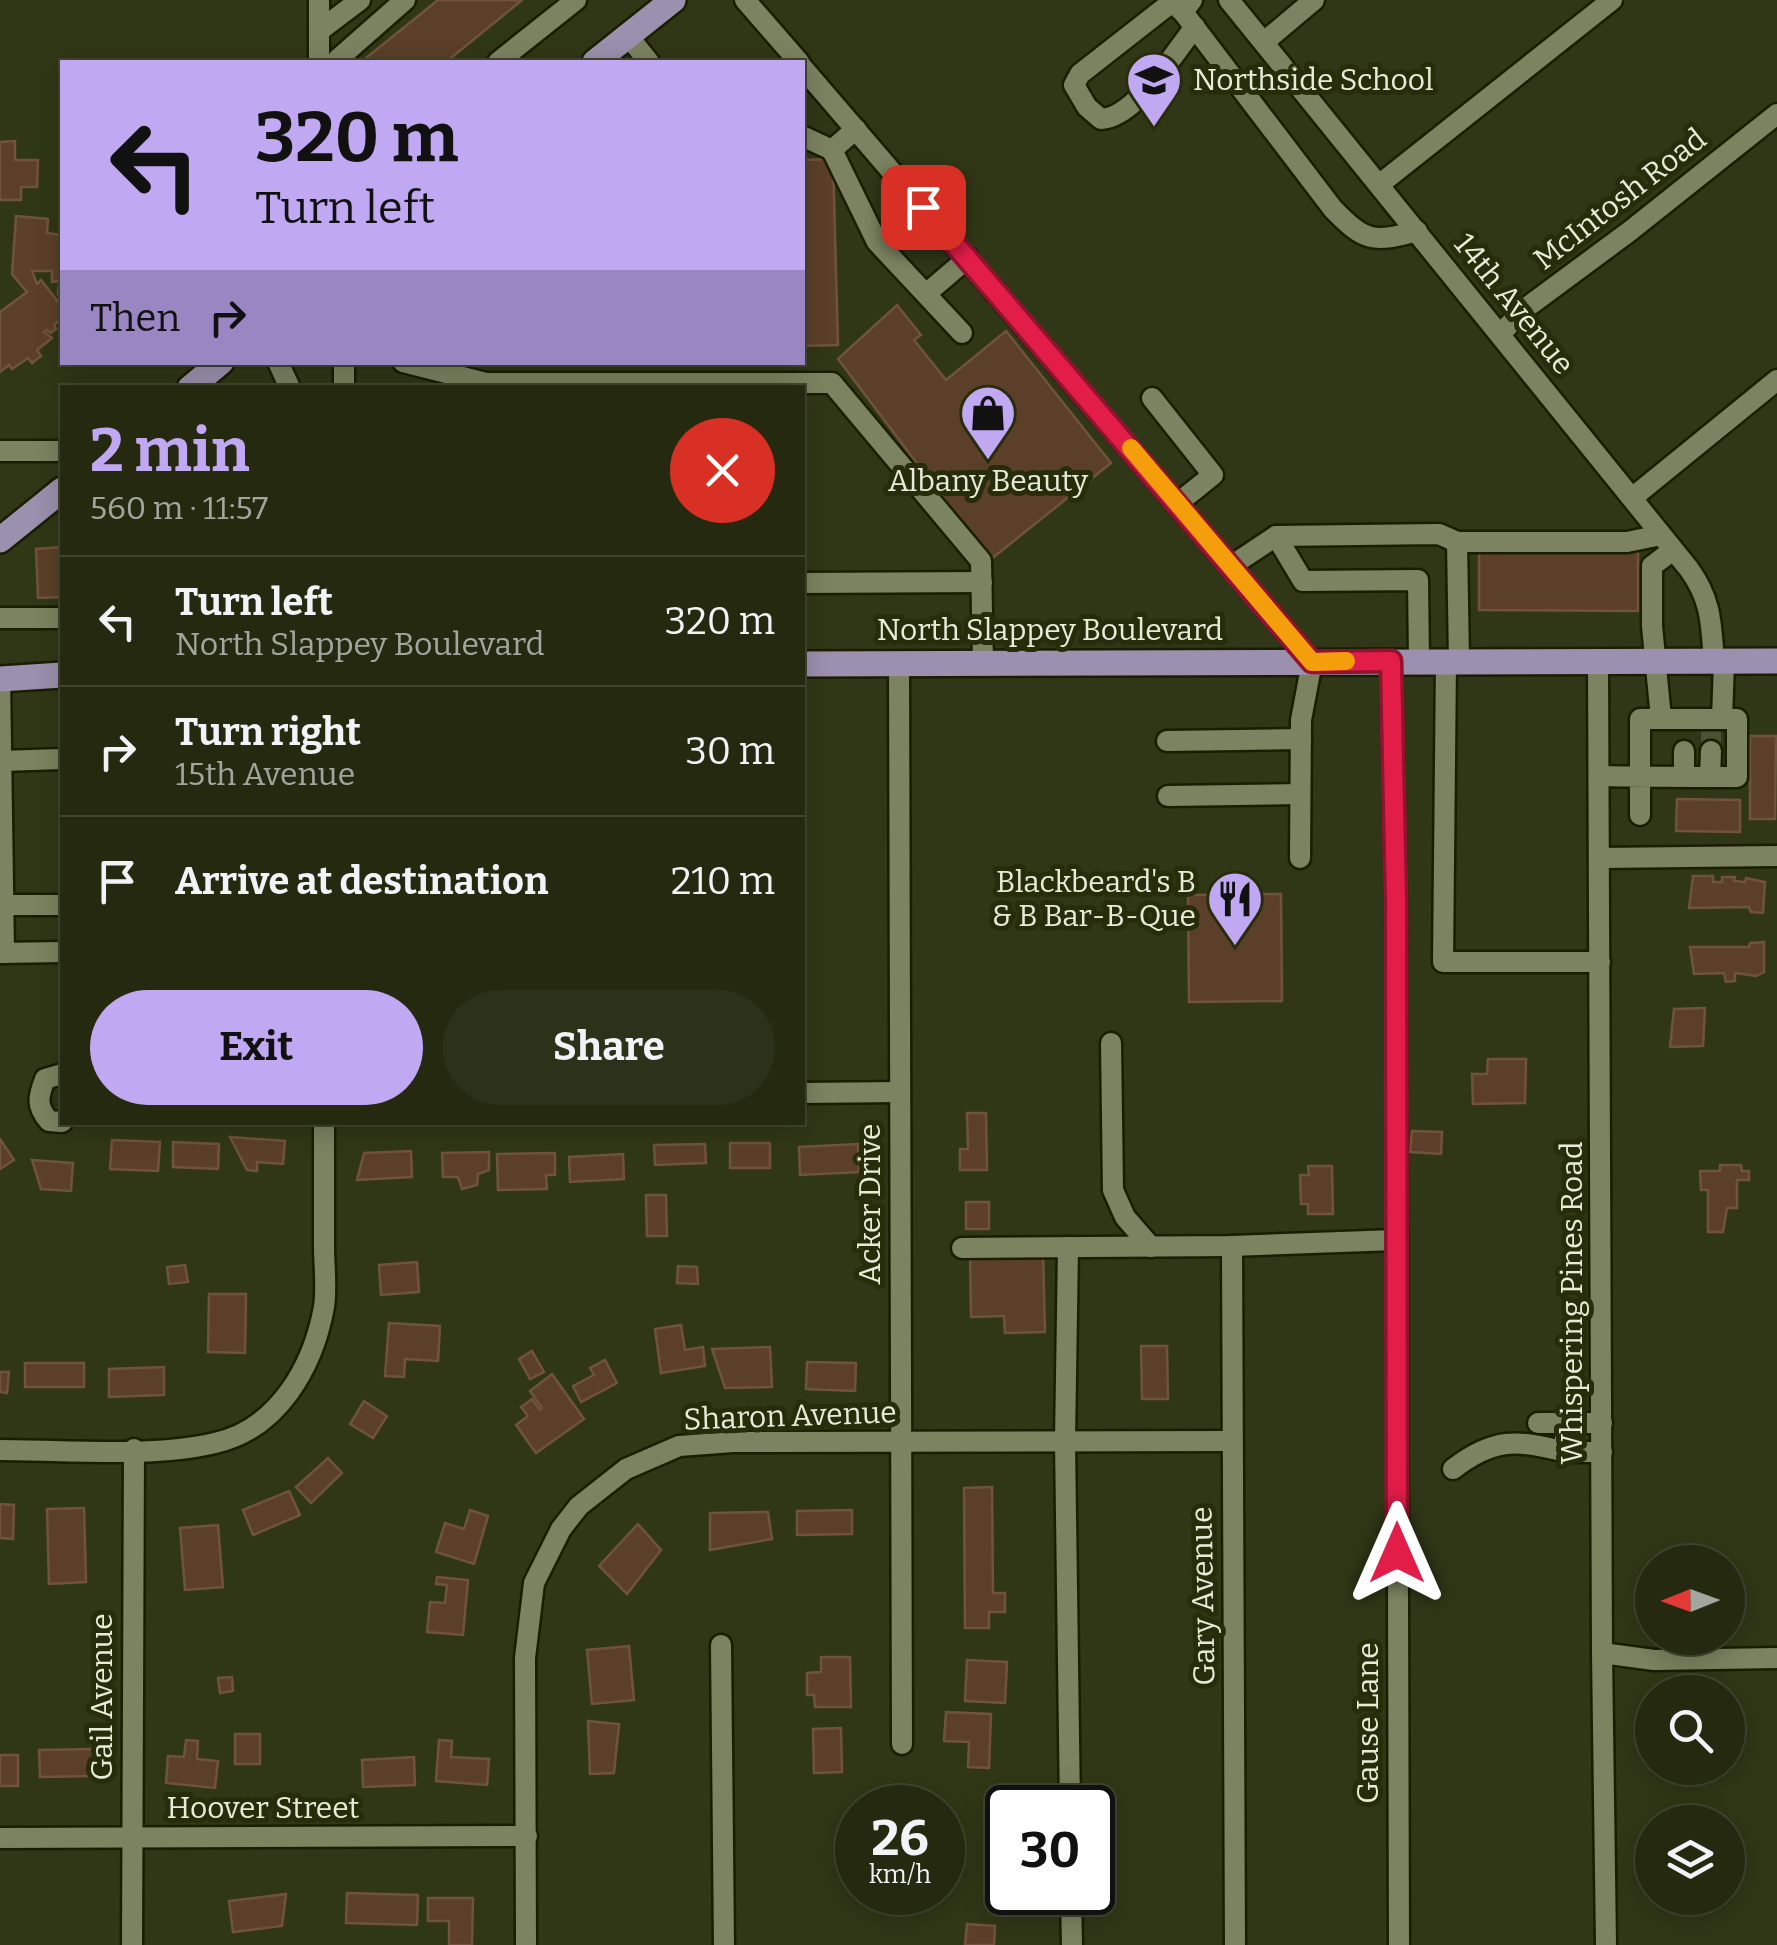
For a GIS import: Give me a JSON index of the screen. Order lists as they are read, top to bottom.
{
  "streets": {
    "main road": ["North Slappey Boulevard"],
    "street": [
      "McIntosh Road",
      "14th Avenue",
      "Acker Drive",
      "Whispering Pines Road",
      "Sharon Avenue",
      "Gary Avenue",
      "Gail Avenue",
      "Gause Lane",
      "Hoover Street"
    ]
  },
  "crossings": [
    ["McIntosh Road", "14th Avenue"],
    ["14th Avenue", "North Slappey Boulevard"],
    ["North Slappey Boulevard", "Acker Drive"],
    ["North Slappey Boulevard", "Whispering Pines Road"],
    ["North Slappey Boulevard", "Gause Lane"],
    ["Acker Drive", "Sharon Avenue"],
    ["Sharon Avenue", "Gary Avenue"],
    ["Sharon Avenue", "Hoover Street"],
    ["Gail Avenue", "Hoover Street"]
  ],
  "places": {
    "school or university": ["Northside School"],
    "shop": ["Albany Beauty"],
    "restaurant": ["Blackbeard's B & B Bar-B-Que"]
  },
  "north": "left",
  "page": {
    "turn": ["320 m", "Turn left"],
    "then": "Then",
    "heading": ["2 min", "560 m · 11:57"],
    "list": [
      {
        "name": "Turn left",
        "note": "North Slappey Boulevard",
        "value": "320 m"
      },
      {
        "name": "Turn right",
        "note": "15th Avenue",
        "value": "30 m"
      },
      {
        "name": "Arrive at destination",
        "value": "210 m"
      }
    ],
    "buttons": ["Exit", "Share"],
    "speed": "26 km/h",
    "limit": "30"
  }
}
